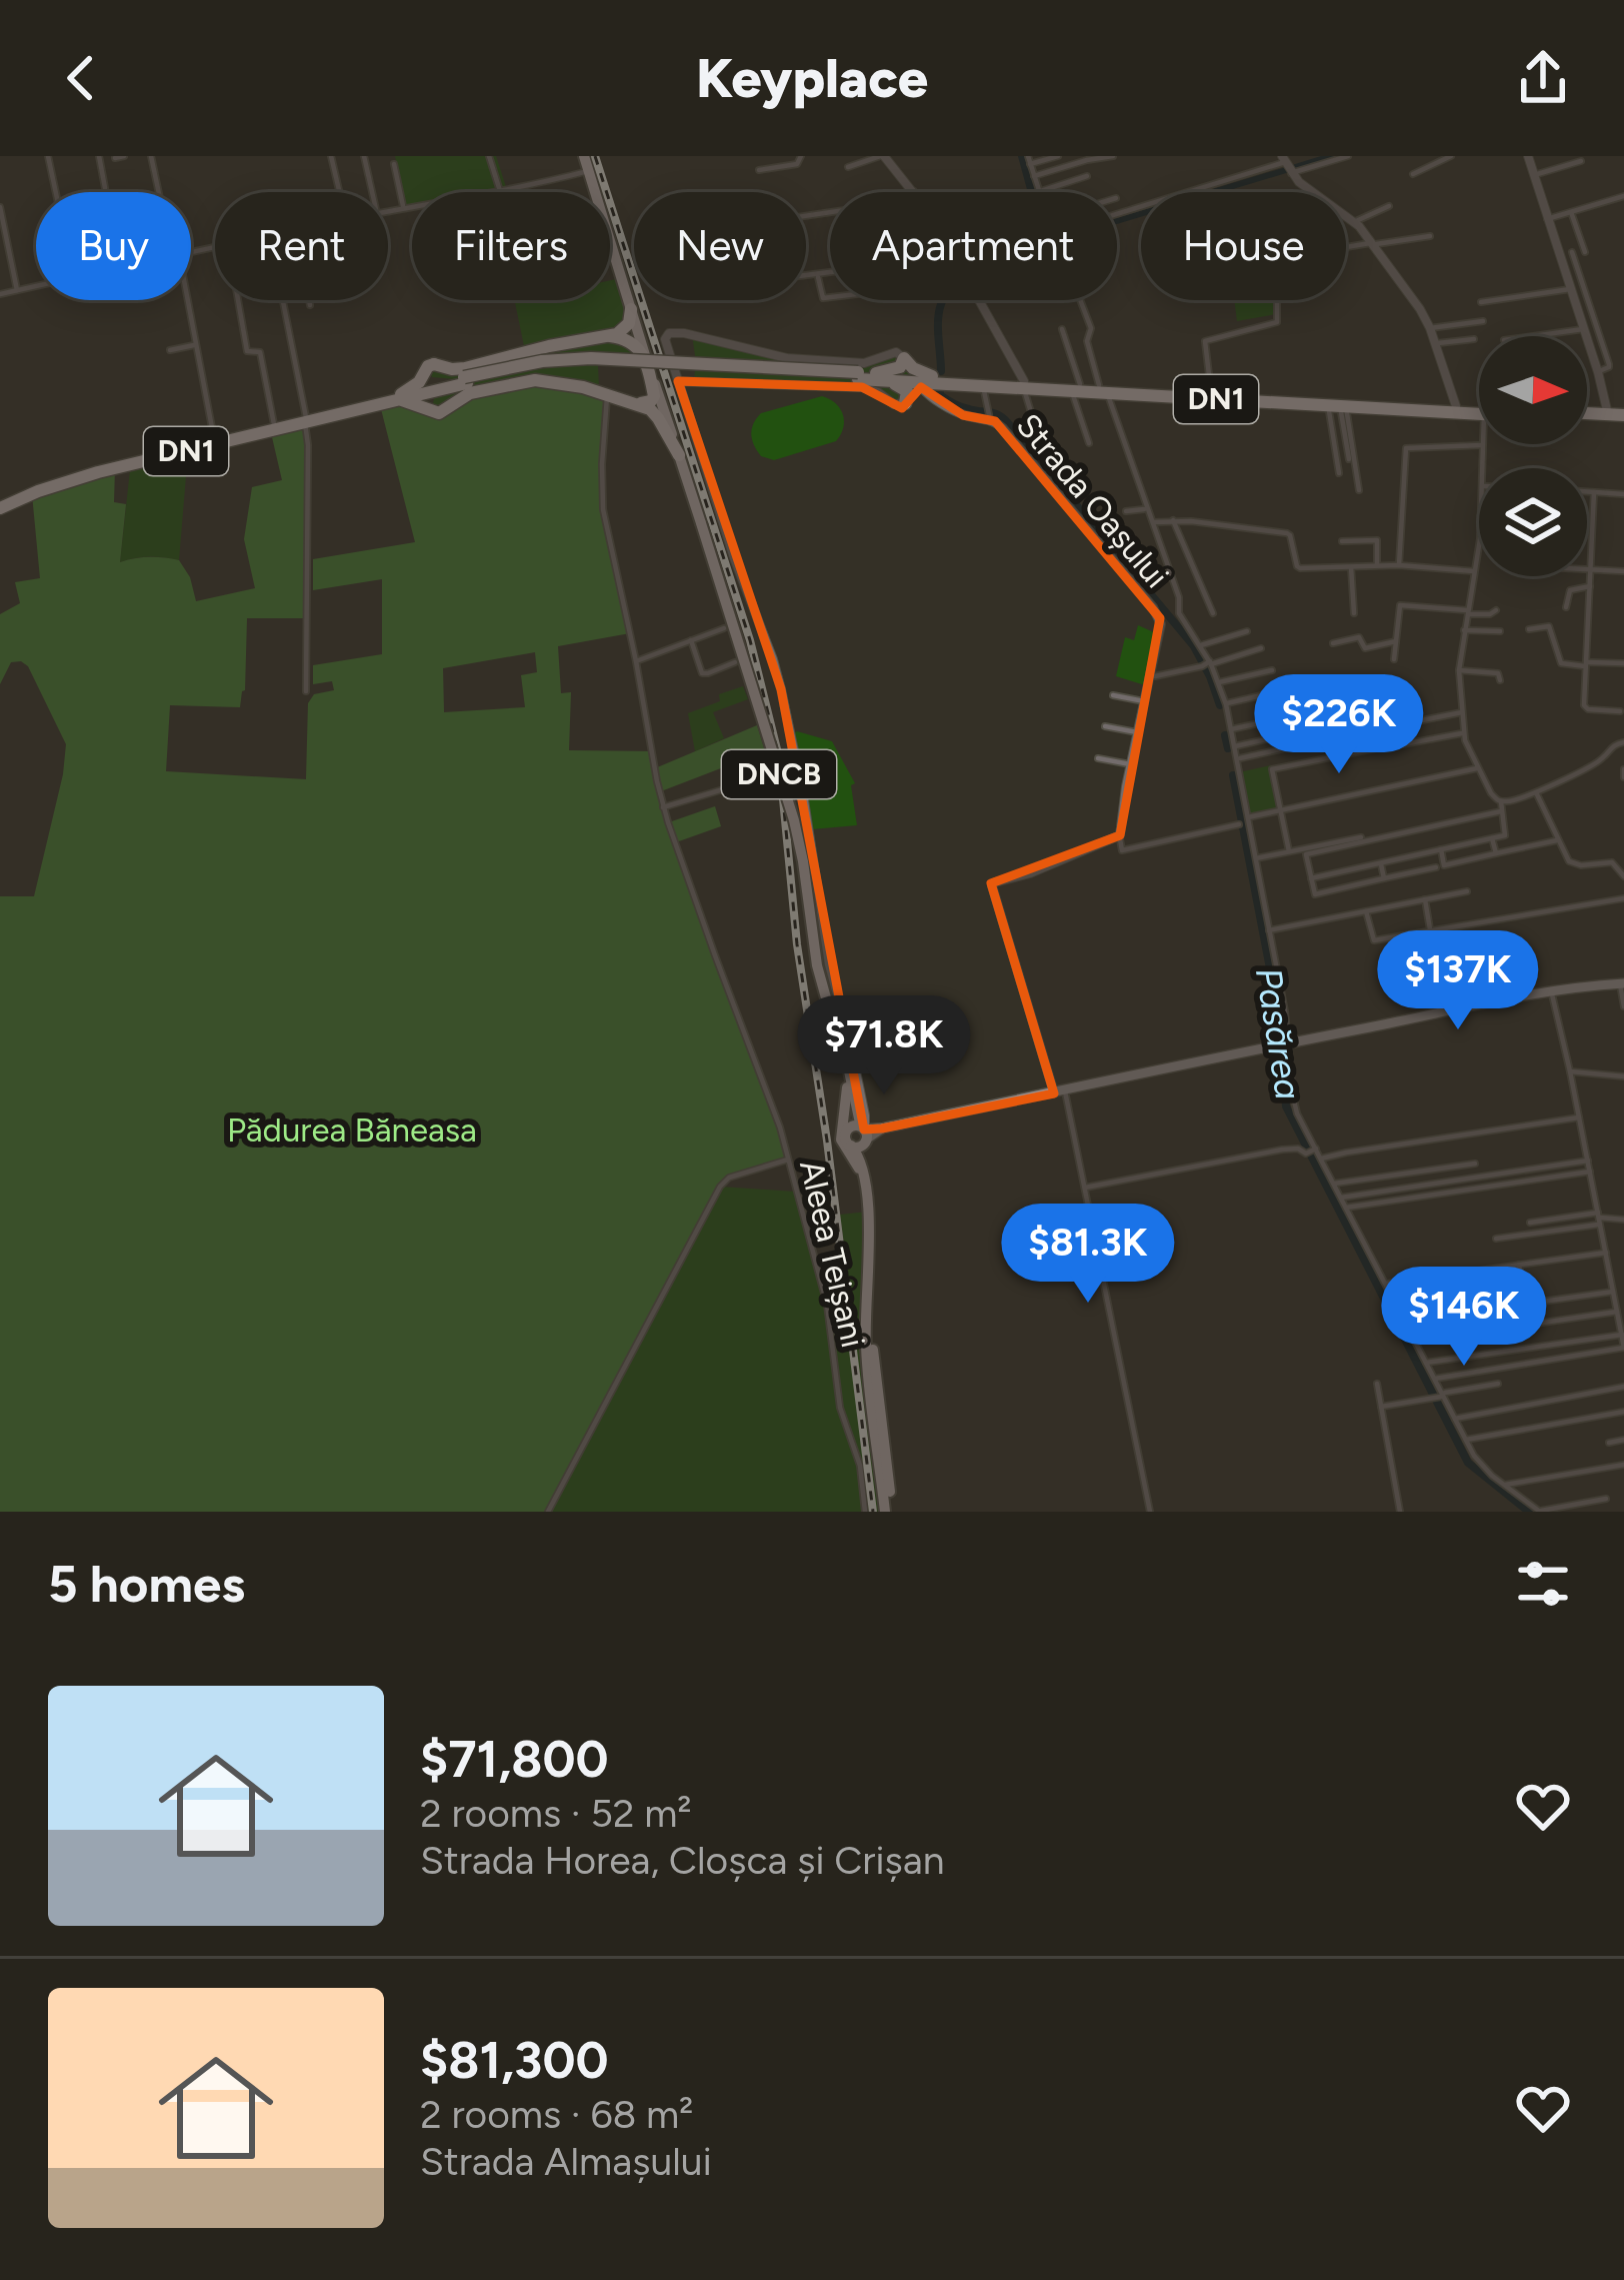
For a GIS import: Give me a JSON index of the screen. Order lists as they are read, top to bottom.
{
  "streets": {
    "highway": ["DN1"],
    "main road": ["DNCB"],
    "street": ["Strada Oașului", "Aleea Teișani"]
  },
  "crossings": [
    ["DN1", "Strada Oașului"]
  ],
  "water": ["Pasărea"],
  "parks": ["Pădurea Băneasa"],
  "north": "right",
  "page": {
    "header": "Keyplace",
    "chip": [
      "Buy",
      "Rent",
      "Filters",
      "New",
      "Apartment",
      "House"
    ],
    "price": [
      "$226K",
      "$137K",
      "$71.8K",
      "$81.3K",
      "$146K"
    ],
    "heading": "5 homes",
    "list": [
      {
        "name": "$71,800",
        "note": "2 rooms · 52 m² · Strada Horea, Cloșca și Crișan"
      },
      {
        "name": "$81,300",
        "note": "2 rooms · 68 m² · Strada Almașului"
      }
    ]
  }
}
